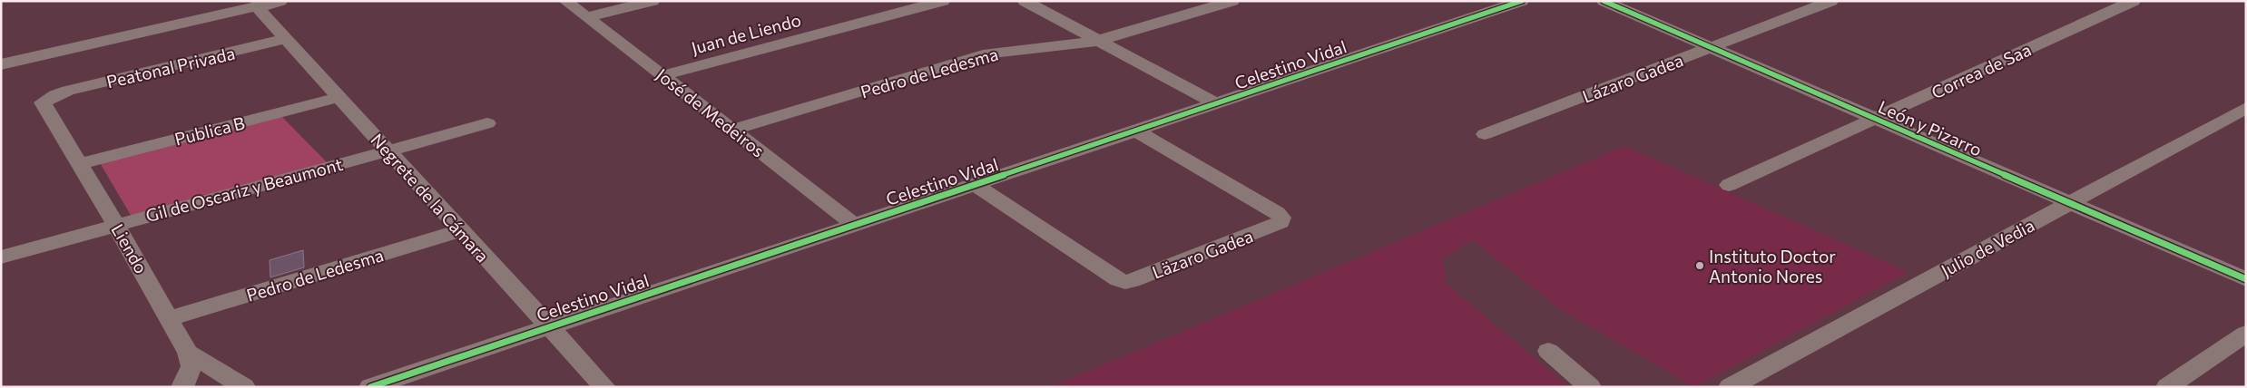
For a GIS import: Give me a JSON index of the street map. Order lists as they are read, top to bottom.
{
  "streets": {
    "street": [
      "Juan de Liendo",
      "Celestino Vidal",
      "Peatonal Privada",
      "Correa de Saa",
      "Pedro de Ledesma",
      "Lázaro Gadea",
      "José de Medeiros",
      "León y Pizarro",
      "Publica B",
      "Gil de Oscariz y Beaumont",
      "Negrete de la Cámara",
      "Julio de Vedia",
      "Liendo",
      "Läzaro Gadea"
    ]
  },
  "crossings": [
    ["Juan de Liendo", "José de Medeiros"],
    ["Celestino Vidal", "José de Medeiros"],
    ["Celestino Vidal", "Negrete de la Cámara"],
    ["Celestino Vidal", "Läzaro Gadea"],
    ["Peatonal Privada", "Negrete de la Cámara"],
    ["Peatonal Privada", "Liendo"],
    ["Correa de Saa", "León y Pizarro"],
    ["Pedro de Ledesma", "José de Medeiros"],
    ["Pedro de Ledesma", "Negrete de la Cámara"],
    ["Pedro de Ledesma", "Liendo"],
    ["Lázaro Gadea", "León y Pizarro"],
    ["León y Pizarro", "Julio de Vedia"],
    ["Publica B", "Negrete de la Cámara"],
    ["Publica B", "Liendo"],
    ["Gil de Oscariz y Beaumont", "Negrete de la Cámara"],
    ["Gil de Oscariz y Beaumont", "Liendo"]
  ],
  "places": ["Instituto Doctor Antonio Nores"]
}
